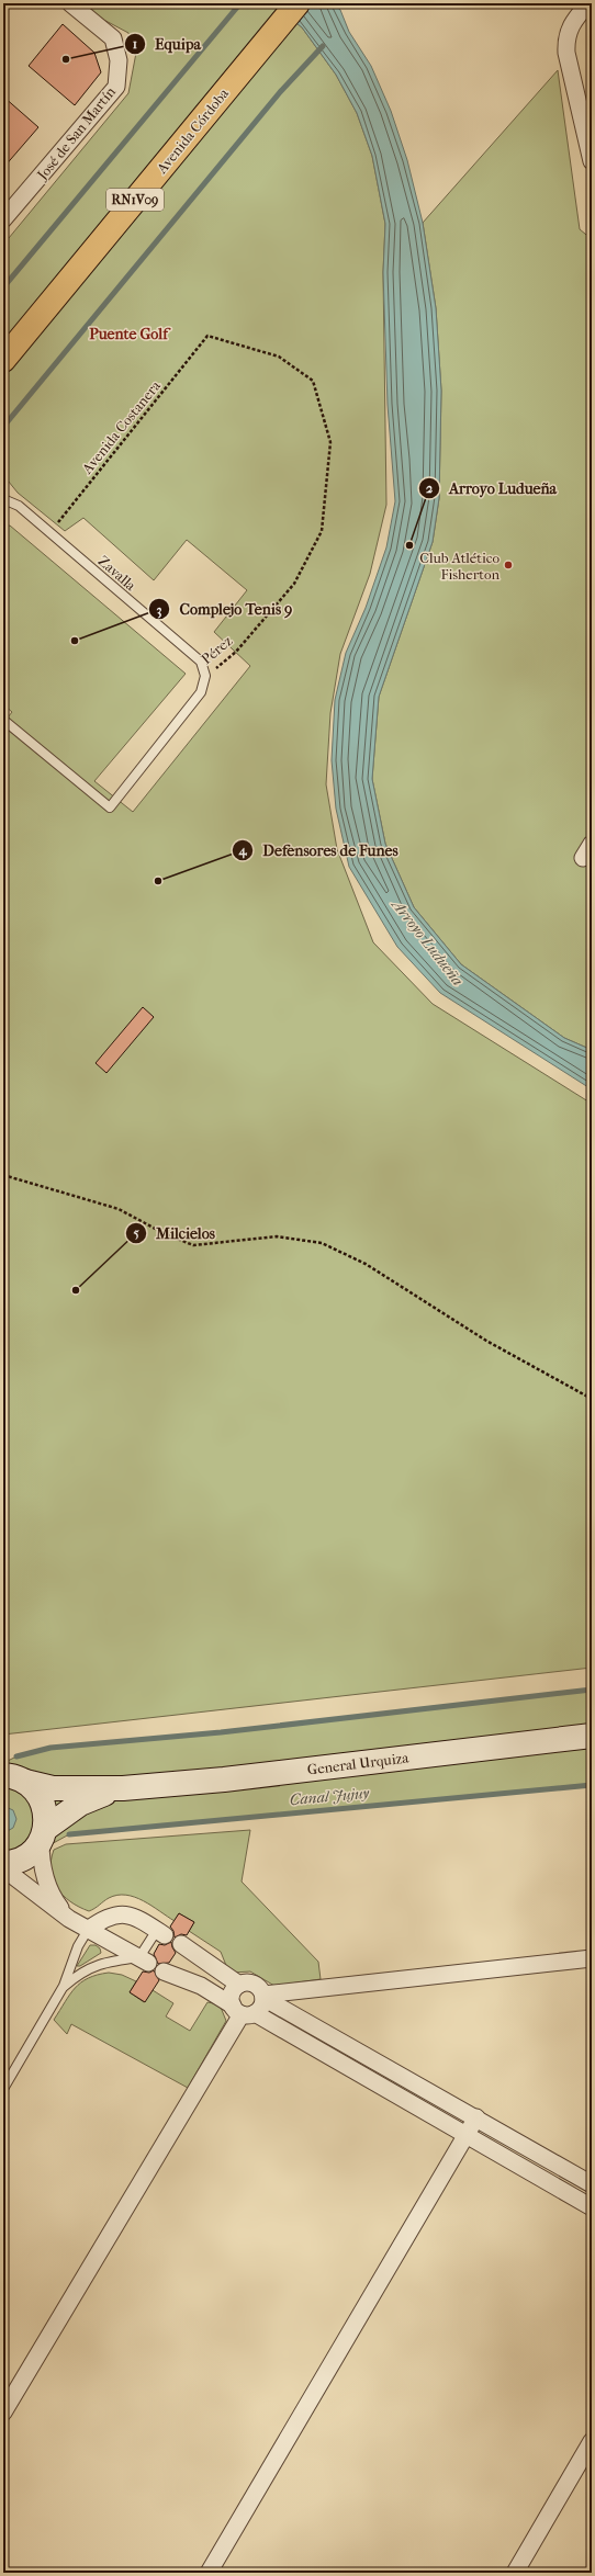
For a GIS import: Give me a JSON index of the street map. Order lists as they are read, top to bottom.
{
  "streets": {
    "main road": ["Avenida Córdoba", "RN1V09", "General Urquiza"],
    "street": ["José de San Martín"],
    "lane": ["Zavalla", "Pérez"],
    "path": ["Avenida Costanera"]
  },
  "crossings": [
    ["Avenida Costanera", "Zavalla"],
    ["Avenida Costanera", "Pérez"],
    ["Zavalla", "Pérez"]
  ],
  "districts": ["Puente Golf"],
  "water": ["Arroyo Ludueña", "Canal Jujuy"],
  "places": [
    "Equipa",
    "Arroyo Ludueña",
    "Club Atlético Fisherton",
    "Complejo Tenis 9",
    "Defensores de Funes",
    "Milcielos"
  ]
}
